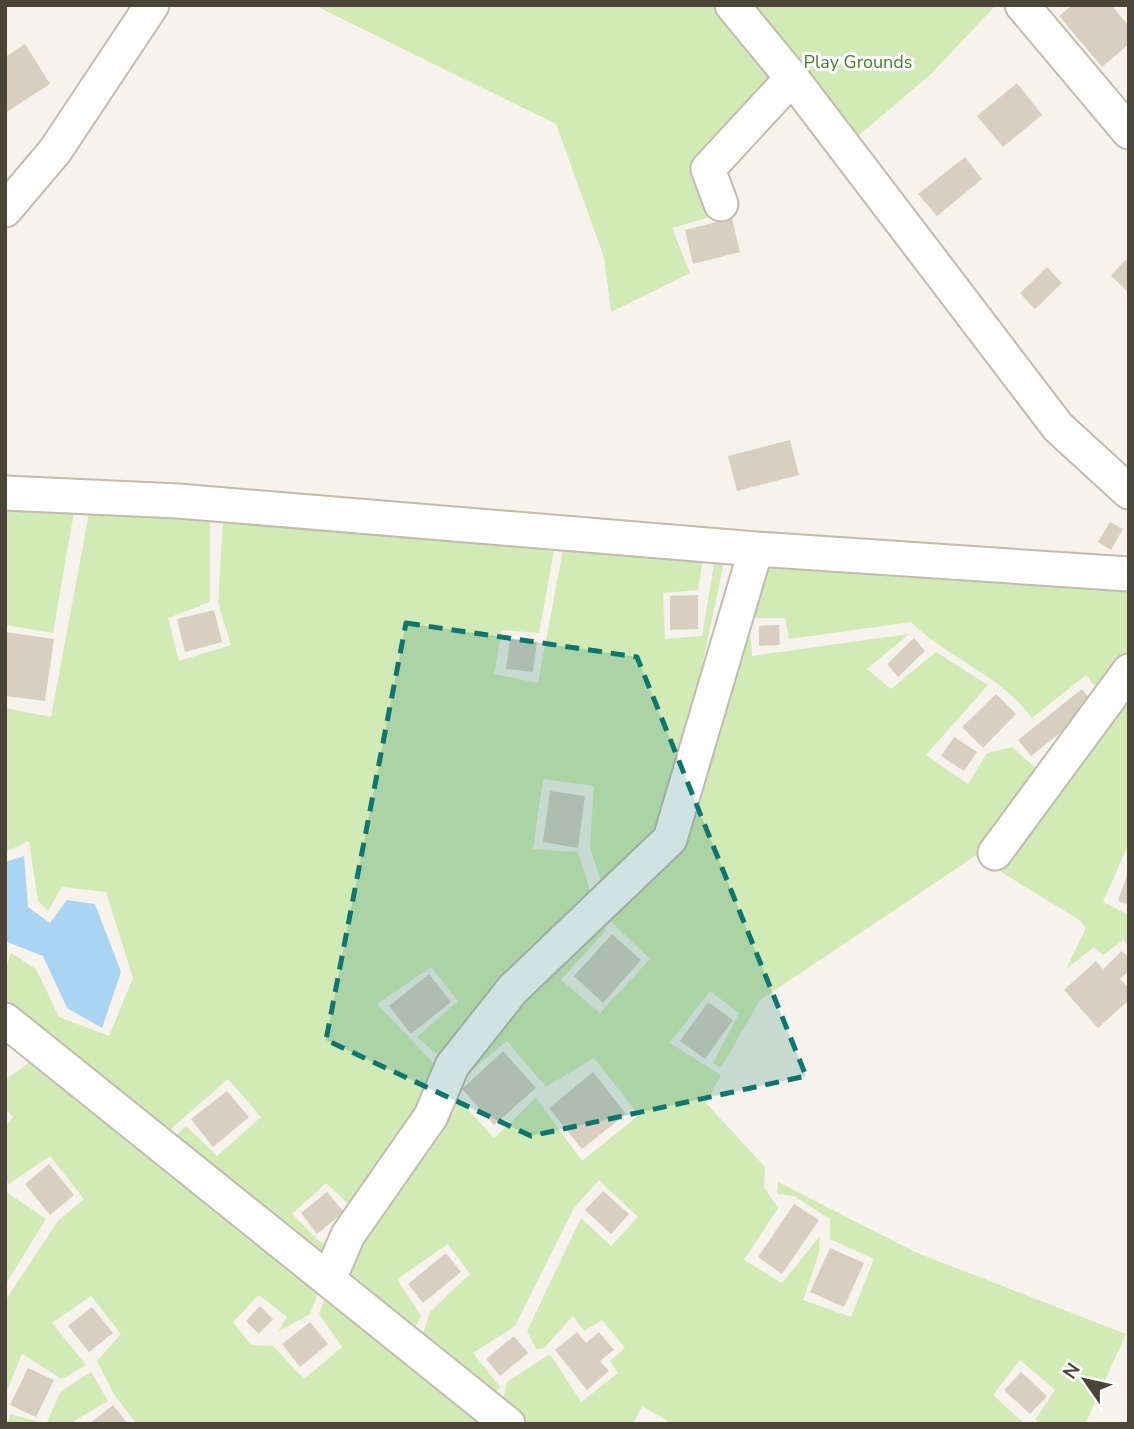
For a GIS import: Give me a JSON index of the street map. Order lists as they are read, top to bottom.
{
  "parks": ["Play Grounds"],
  "north": "top left"
}
